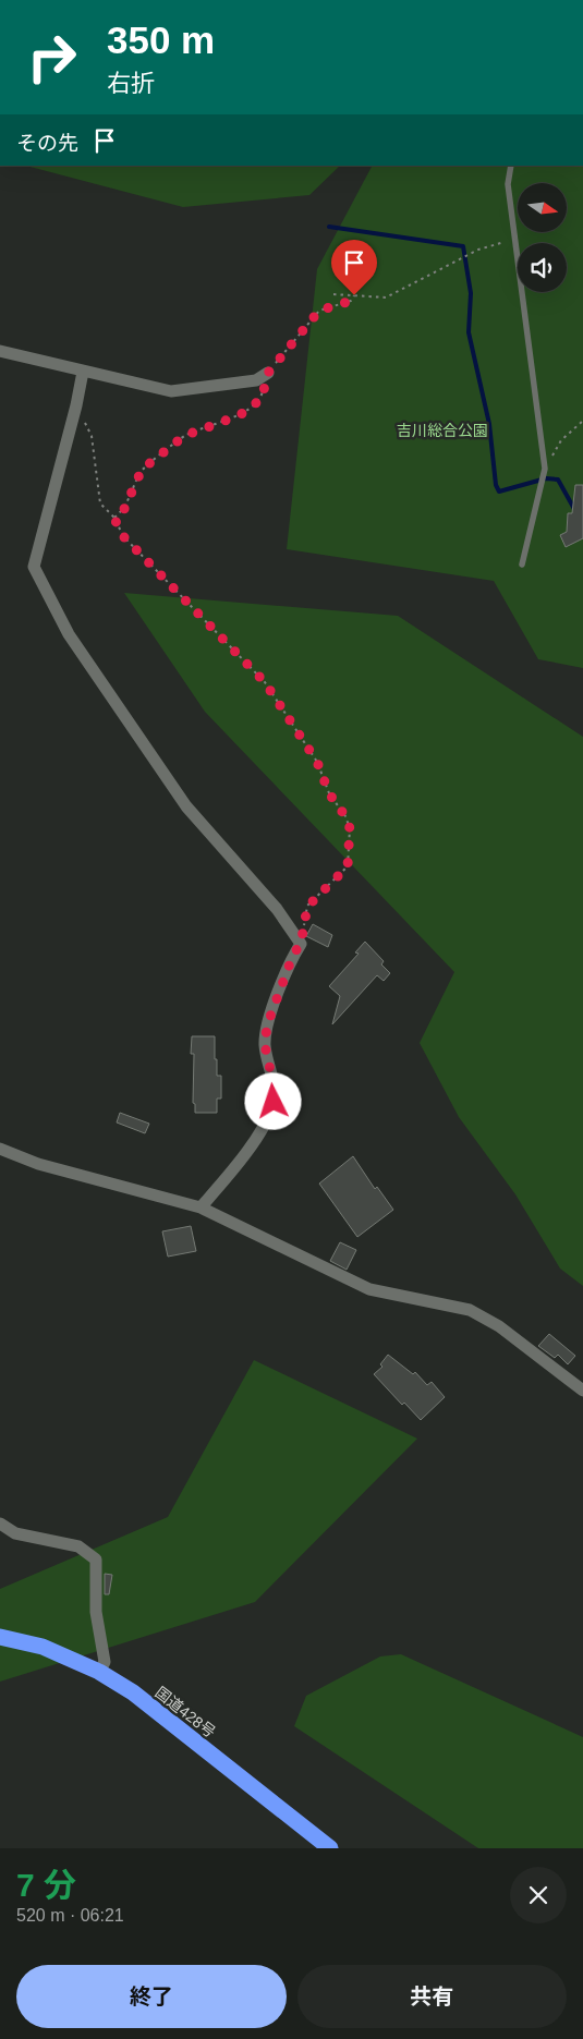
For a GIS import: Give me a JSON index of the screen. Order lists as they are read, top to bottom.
{
  "streets": {
    "highway": ["国道428号"]
  },
  "parks": ["吉川総合公園"],
  "north": "right",
  "page": {
    "turn": ["350 m", "右折"],
    "then": "その先",
    "heading": ["7 分", "520 m · 06:21"],
    "buttons": ["終了", "共有"]
  }
}
